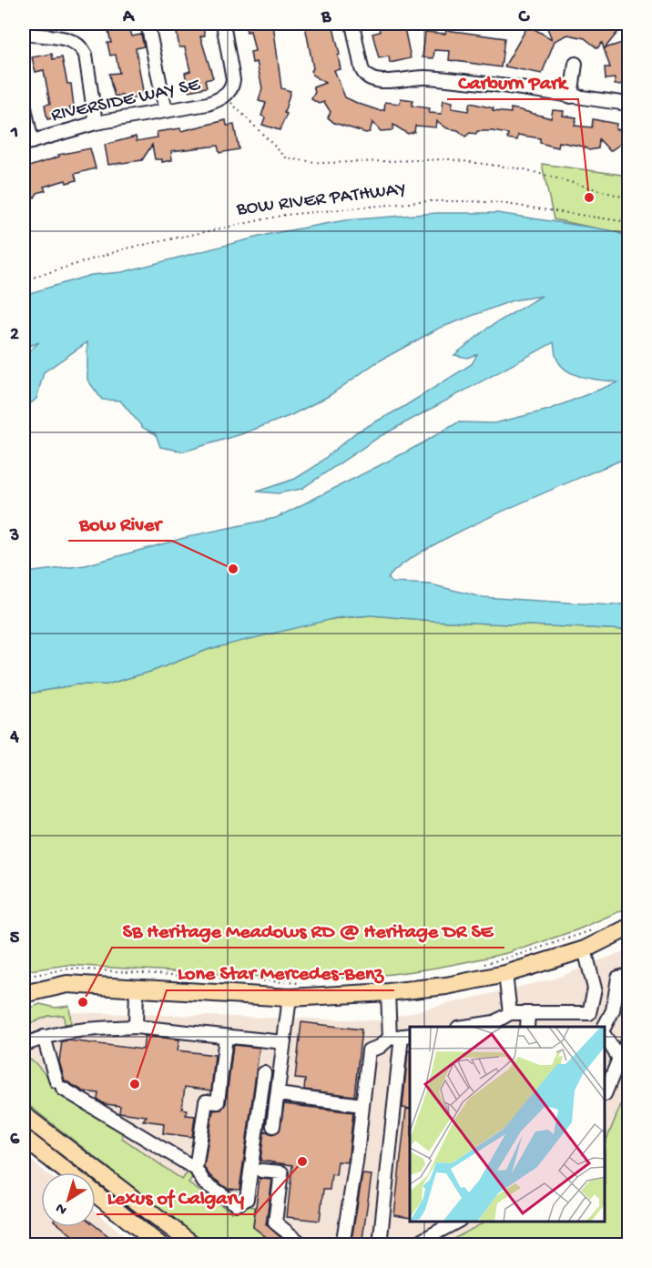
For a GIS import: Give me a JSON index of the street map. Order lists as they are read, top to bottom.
{
  "streets": {
    "street": ["RIVERSIDE WAY SE"],
    "path": ["BOW RIVER PATHWAY"]
  },
  "places": [
    "Carburn Park",
    "Bow River",
    "SB Heritage Meadows RD @ Heritage DR SE",
    "Lone Star Mercedes-Benz",
    "Lexus of Calgary"
  ],
  "north": "bottom left",
  "grid": {
    "columns": ["A", "B", "C"],
    "rows": [
      "1",
      "2",
      "3",
      "4",
      "5",
      "6"
    ]
  }
}
